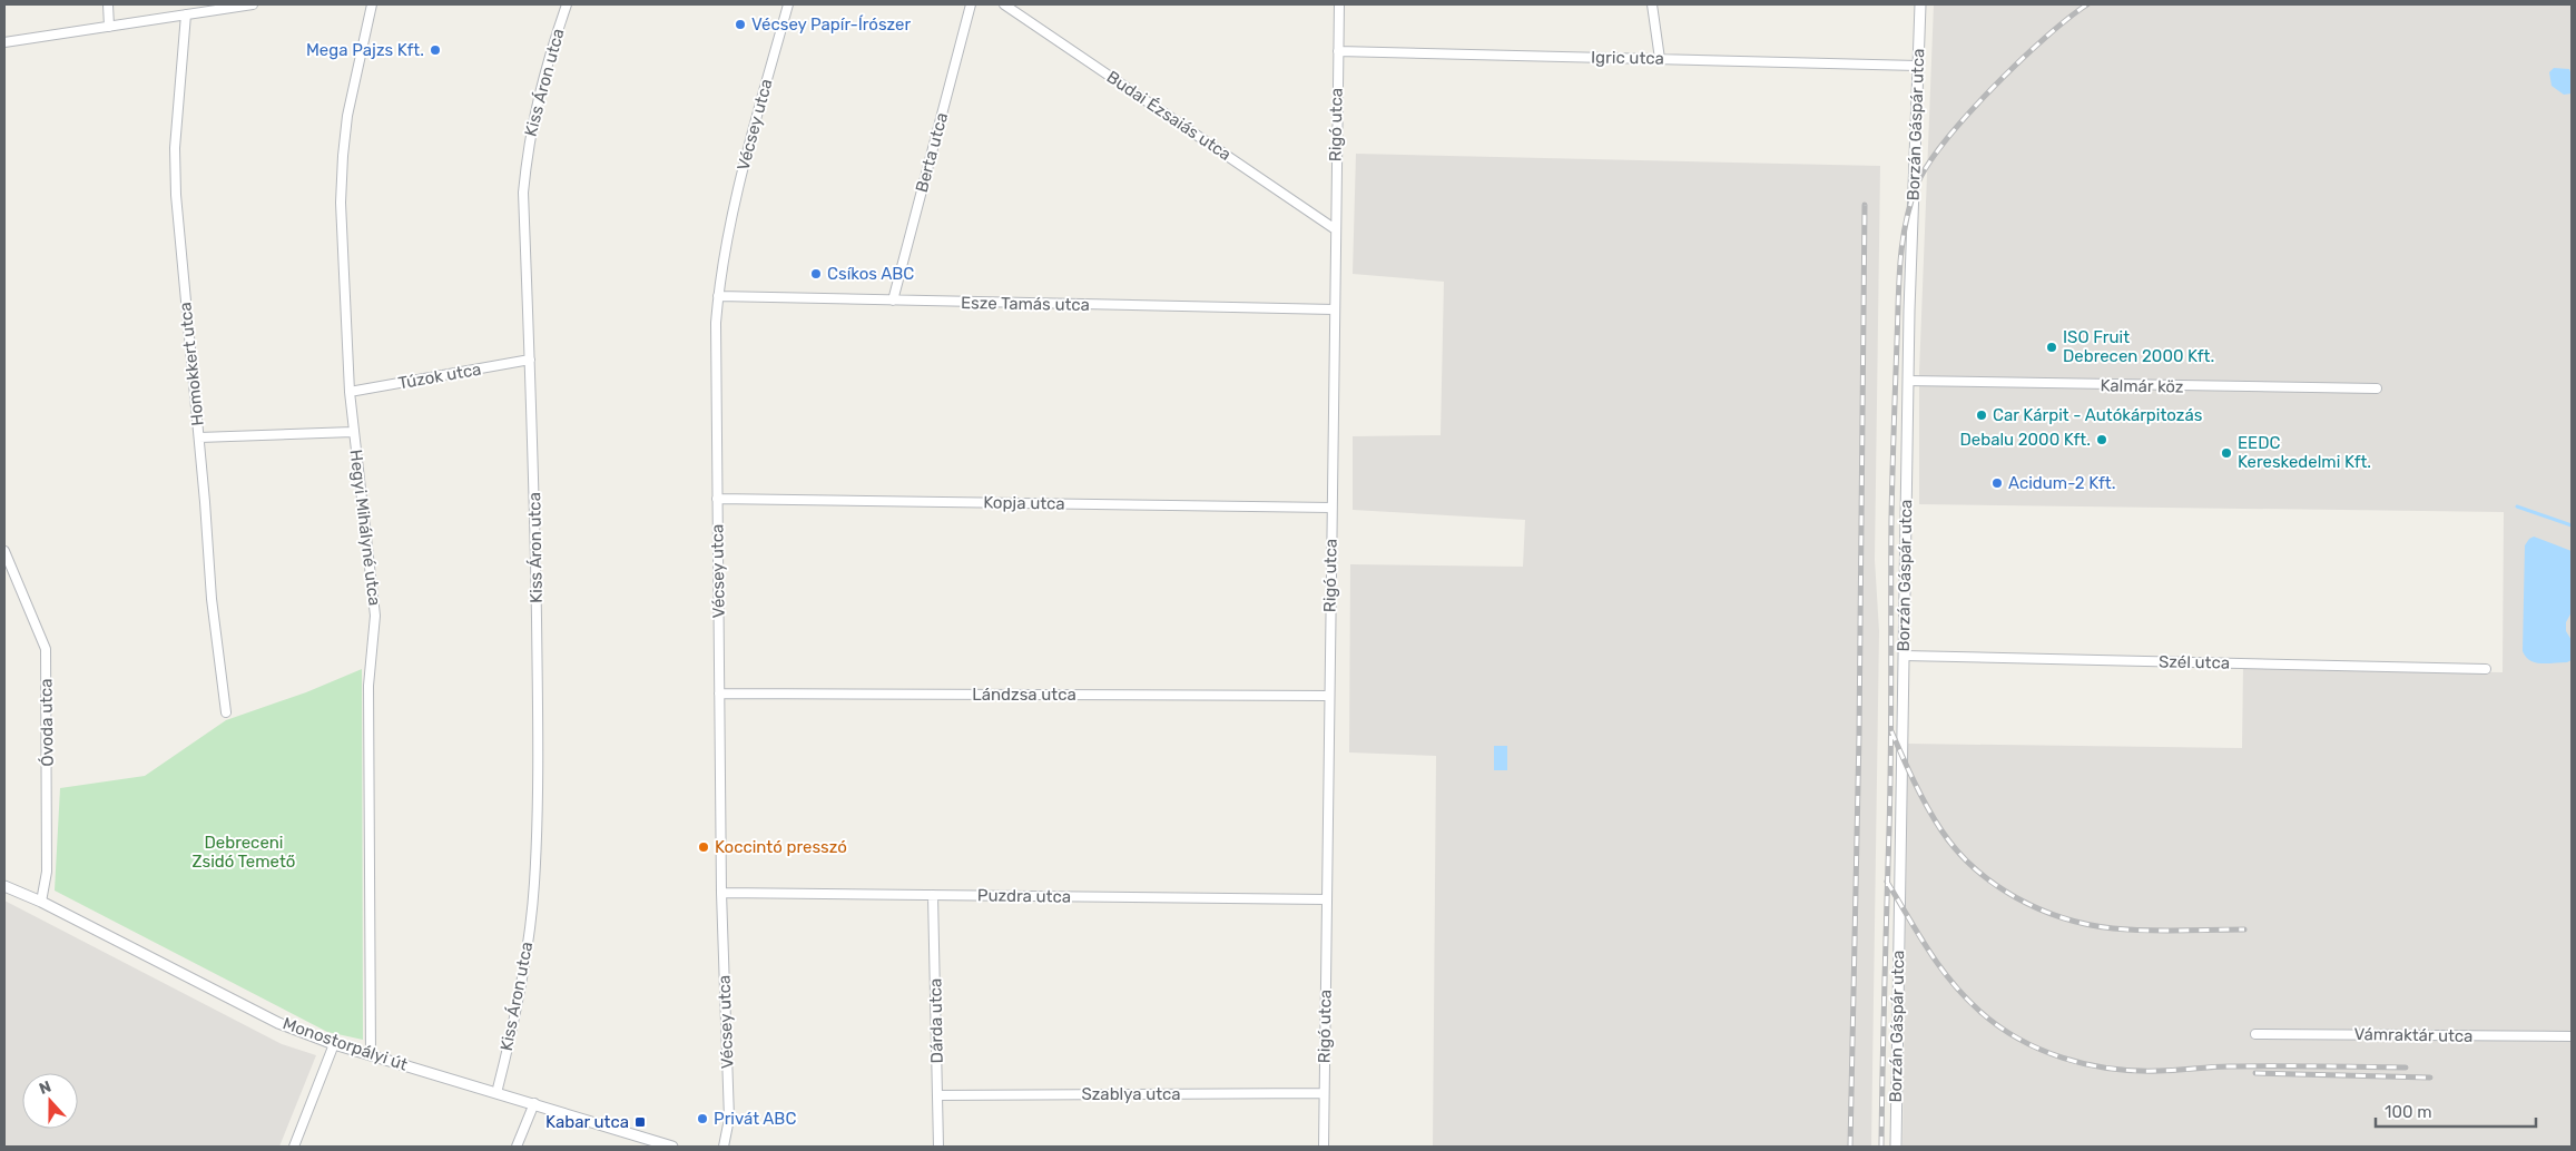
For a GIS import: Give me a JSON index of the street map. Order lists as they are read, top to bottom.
{
  "streets": {
    "street": [
      "Igric utca",
      "Kiss Áron utca",
      "Budai Ézsaiás utca",
      "Vécsey utca",
      "Rigó utca",
      "Borzán Gáspár utca",
      "Berta utca",
      "Esze Tamás utca",
      "Homokkert utca",
      "Túzok utca",
      "Kalmár köz",
      "Kopja utca",
      "Hegyi Mihályné utca",
      "Szél utca",
      "Lándzsa utca",
      "Óvoda utca",
      "Puzdra utca",
      "Dárda utca",
      "Vámraktár utca",
      "Monostorpályi út",
      "Szablya utca"
    ]
  },
  "crossings": [
    ["Igric utca", "Rigó utca"],
    ["Igric utca", "Borzán Gáspár utca"],
    ["Kiss Áron utca", "Túzok utca"],
    ["Kiss Áron utca", "Monostorpályi út"],
    ["Budai Ézsaiás utca", "Rigó utca"],
    ["Vécsey utca", "Esze Tamás utca"],
    ["Vécsey utca", "Kopja utca"],
    ["Vécsey utca", "Lándzsa utca"],
    ["Vécsey utca", "Puzdra utca"],
    ["Rigó utca", "Esze Tamás utca"],
    ["Rigó utca", "Kopja utca"],
    ["Rigó utca", "Lándzsa utca"],
    ["Rigó utca", "Puzdra utca"],
    ["Rigó utca", "Szablya utca"],
    ["Borzán Gáspár utca", "Kalmár köz"],
    ["Borzán Gáspár utca", "Szél utca"],
    ["Berta utca", "Esze Tamás utca"],
    ["Túzok utca", "Hegyi Mihályné utca"],
    ["Hegyi Mihályné utca", "Monostorpályi út"],
    ["Óvoda utca", "Monostorpályi út"],
    ["Puzdra utca", "Dárda utca"],
    ["Dárda utca", "Szablya utca"]
  ],
  "parks": ["Debreceni Zsidó Temető"],
  "places": {
    "other": [
      "Vécsey Papír-Írószer",
      "Mega Pajzs Kft.",
      "Csíkos ABC",
      "ISO Fruit Debrecen 2000 Kft.",
      "Car Kárpit - Autókárpitozás",
      "Debalu 2000 Kft.",
      "EEDC Kereskedelmi Kft.",
      "Acidum-2 Kft.",
      "Koccintó presszó",
      "Privát ABC"
    ],
    "transit": ["Kabar utca"]
  },
  "scale_bar": "100 m",
  "north": "top"
}
